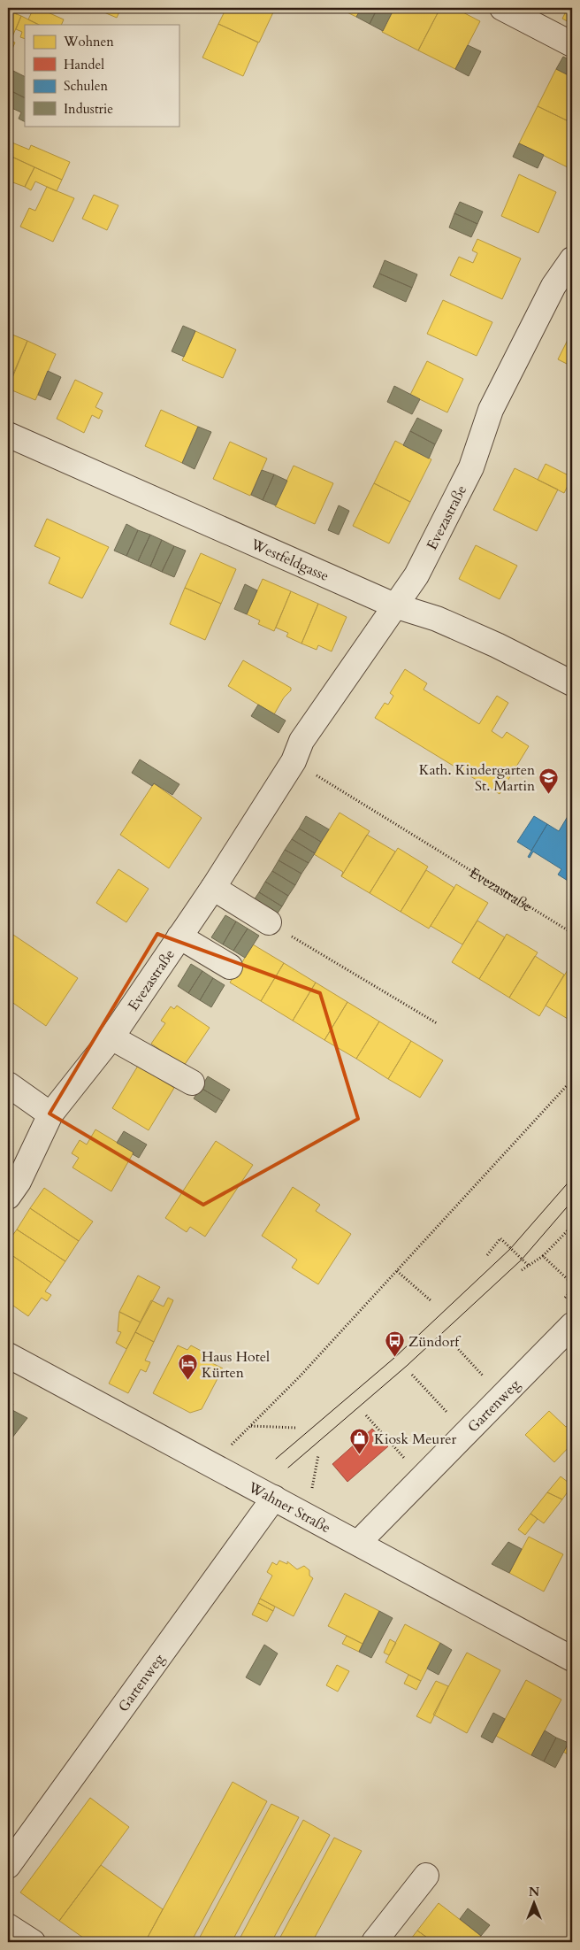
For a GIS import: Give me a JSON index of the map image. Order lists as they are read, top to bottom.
{
  "streets": {
    "street": [
      "Evezastraße",
      "Westfeldgasse",
      "Gartenweg",
      "Wahner Straße"
    ]
  },
  "crossings": [
    ["Evezastraße", "Westfeldgasse"],
    ["Gartenweg", "Wahner Straße"]
  ],
  "places": {
    "school or university": ["Kath. Kindergarten St. Martin"],
    "bus stop": ["Zündorf"],
    "hotel": ["Haus Hotel Kürten"],
    "shop": ["Kiosk Meurer"]
  },
  "legend": [
    "Wohnen",
    "Handel",
    "Schulen",
    "Industrie"
  ],
  "north": "top"
}
